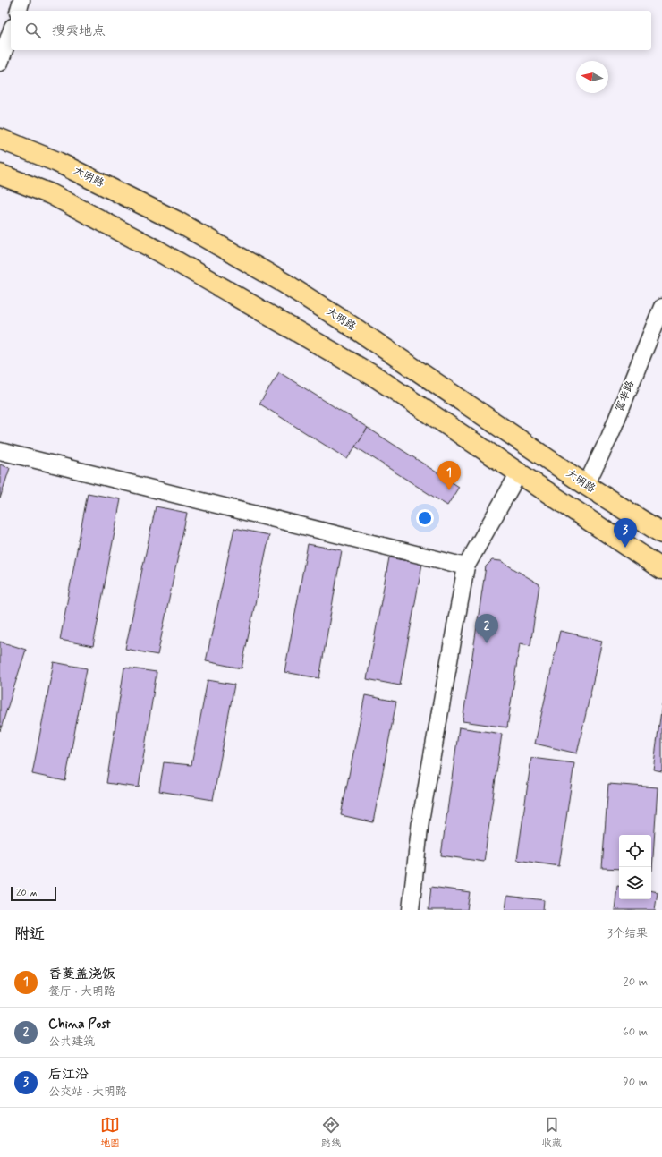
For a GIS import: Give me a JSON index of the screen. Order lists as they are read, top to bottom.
{
  "streets": {
    "street": ["富华路"]
  },
  "scale_bar": "20 m",
  "north": "left",
  "page": {
    "search": "搜索地点",
    "pins": ["1", "3", "2"],
    "scale": "20 m",
    "heading": ["附近", "3个结果"],
    "list": [
      {
        "mark": "1",
        "name": "香菱盖浇饭",
        "note": "餐厅 · 大明路",
        "value": "20 m"
      },
      {
        "mark": "2",
        "name": "China Post",
        "note": "公共建筑",
        "value": "60 m"
      },
      {
        "mark": "3",
        "name": "后江沿",
        "note": "公交站 · 大明路",
        "value": "90 m"
      }
    ],
    "nav": ["地图", "路线", "收藏"]
  }
}
